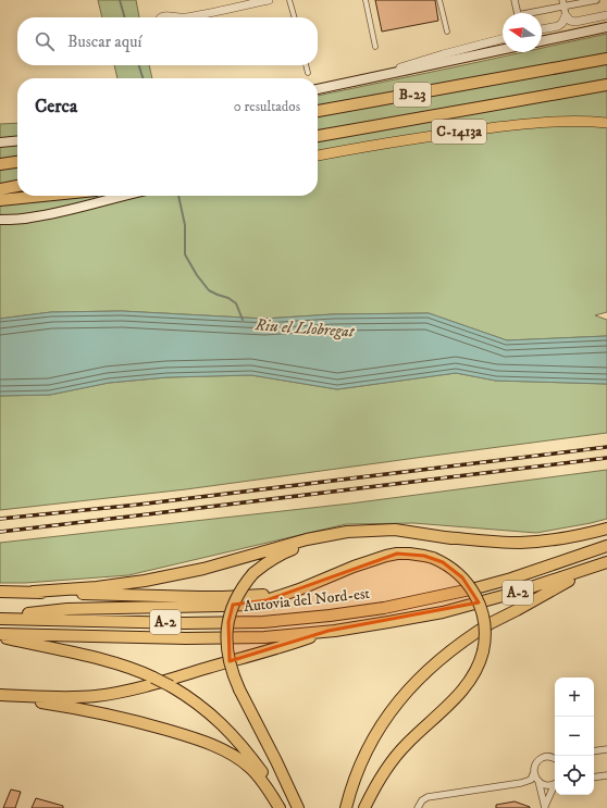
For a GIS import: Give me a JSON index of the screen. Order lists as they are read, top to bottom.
{
  "streets": {
    "highway": ["B-23", "A-2", "Autovia del Nord-est"],
    "main road": ["C-1413a"]
  },
  "water": ["Riu el Llobregat"],
  "north": "left",
  "page": {
    "search": "Buscar aquí",
    "heading": ["Cerca", "0 resultados"],
    "map_buttons": ["+", "−"]
  }
}
